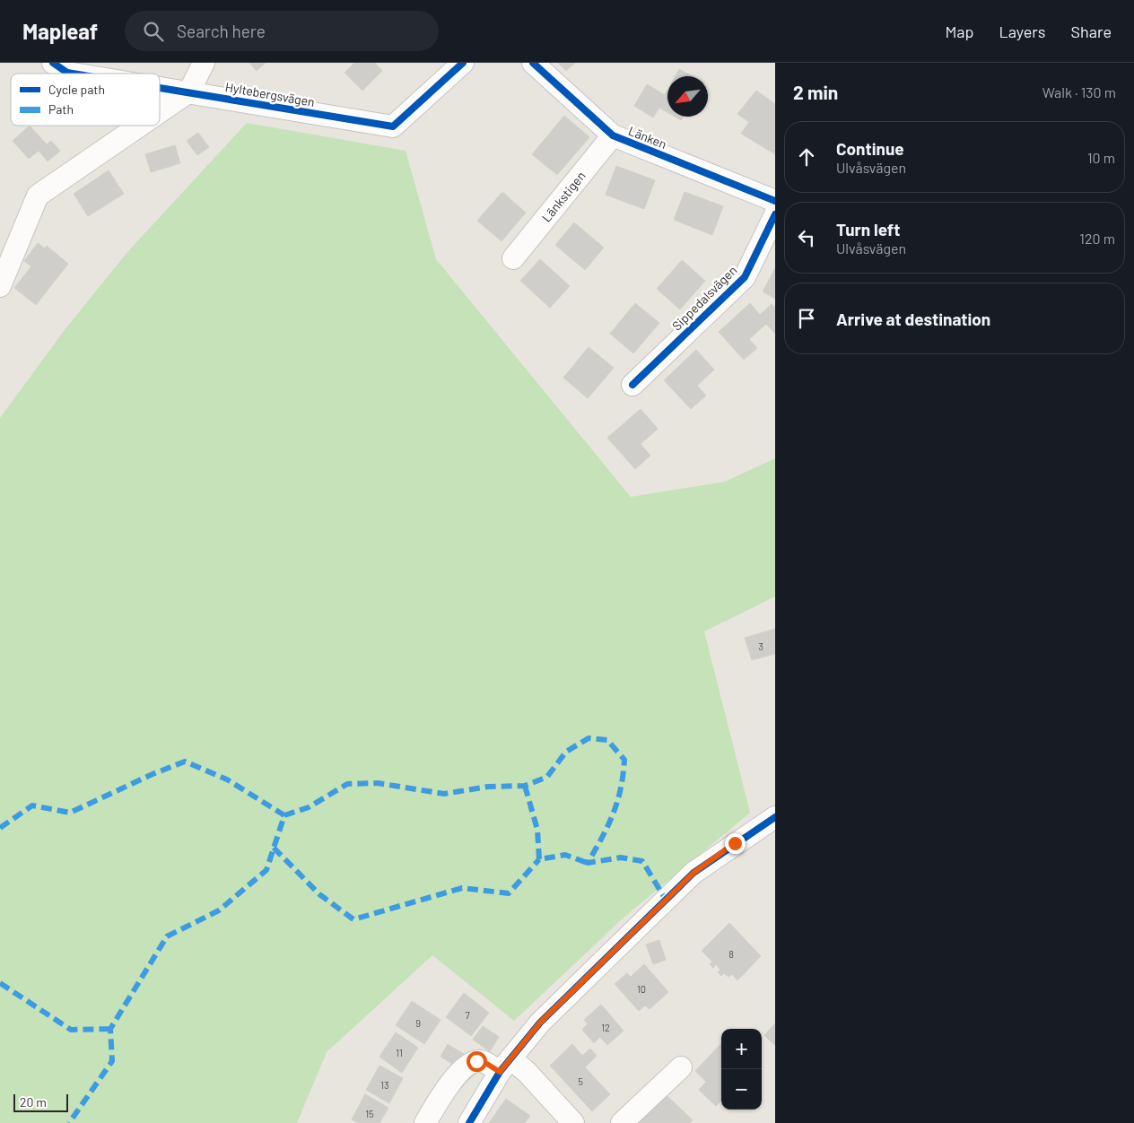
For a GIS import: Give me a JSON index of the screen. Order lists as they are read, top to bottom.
{
  "streets": {
    "street": [
      "Hyltebergsvägen",
      "Länken",
      "Länkstigen",
      "Sippedalsvägen"
    ]
  },
  "crossings": [
    ["Länken", "Länkstigen"]
  ],
  "house_numbers": [
    "3",
    "8",
    "10",
    "7",
    "9",
    "12",
    "11",
    "5",
    "13",
    "15"
  ],
  "legend": ["Cycle path", "Path"],
  "scale_bar": "20 m",
  "north": "bottom left",
  "page": {
    "header": "Mapleaf",
    "search": "Search here",
    "nav": ["Map", "Layers", "Share"],
    "heading": ["2 min", "Walk · 130 m"],
    "list": [
      ["Continue", "Ulvåsvägen", "10 m"],
      ["Turn left", "Ulvåsvägen", "120 m"],
      "Arrive at destination"
    ],
    "map_buttons": ["+", "−"],
    "scale": "20 m"
  }
}
